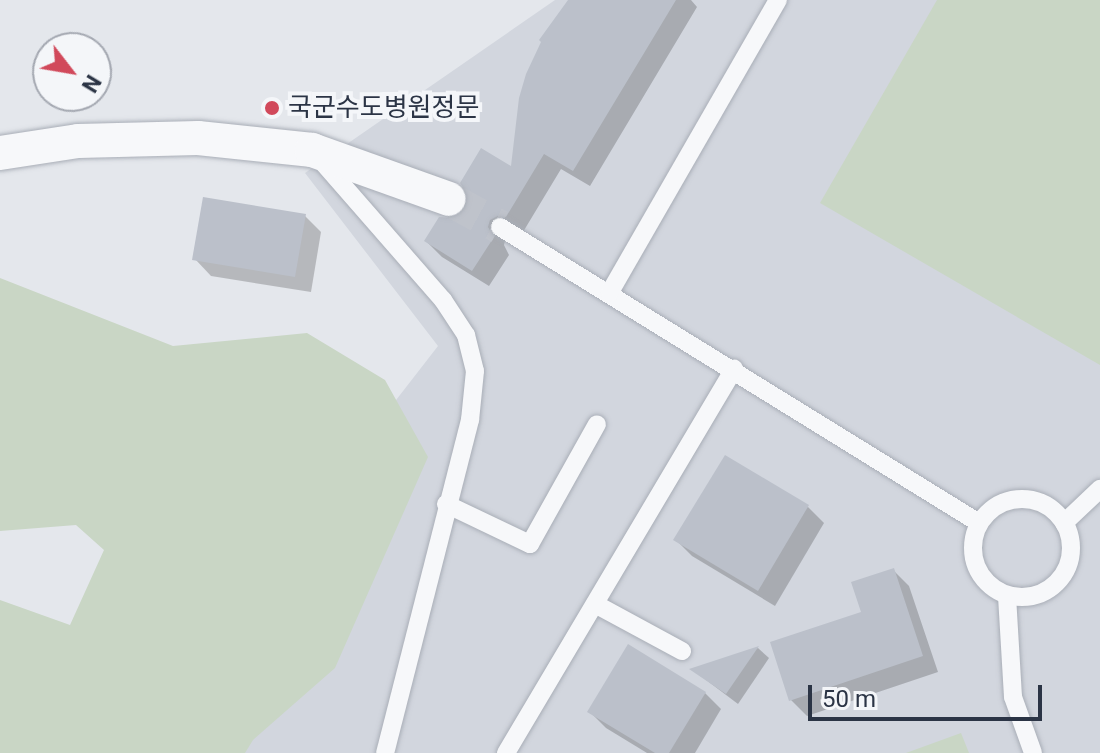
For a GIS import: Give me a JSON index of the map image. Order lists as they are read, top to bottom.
{
  "places": ["국군수도병원정문"],
  "scale_bar": "50 m",
  "north": "bottom right"
}
